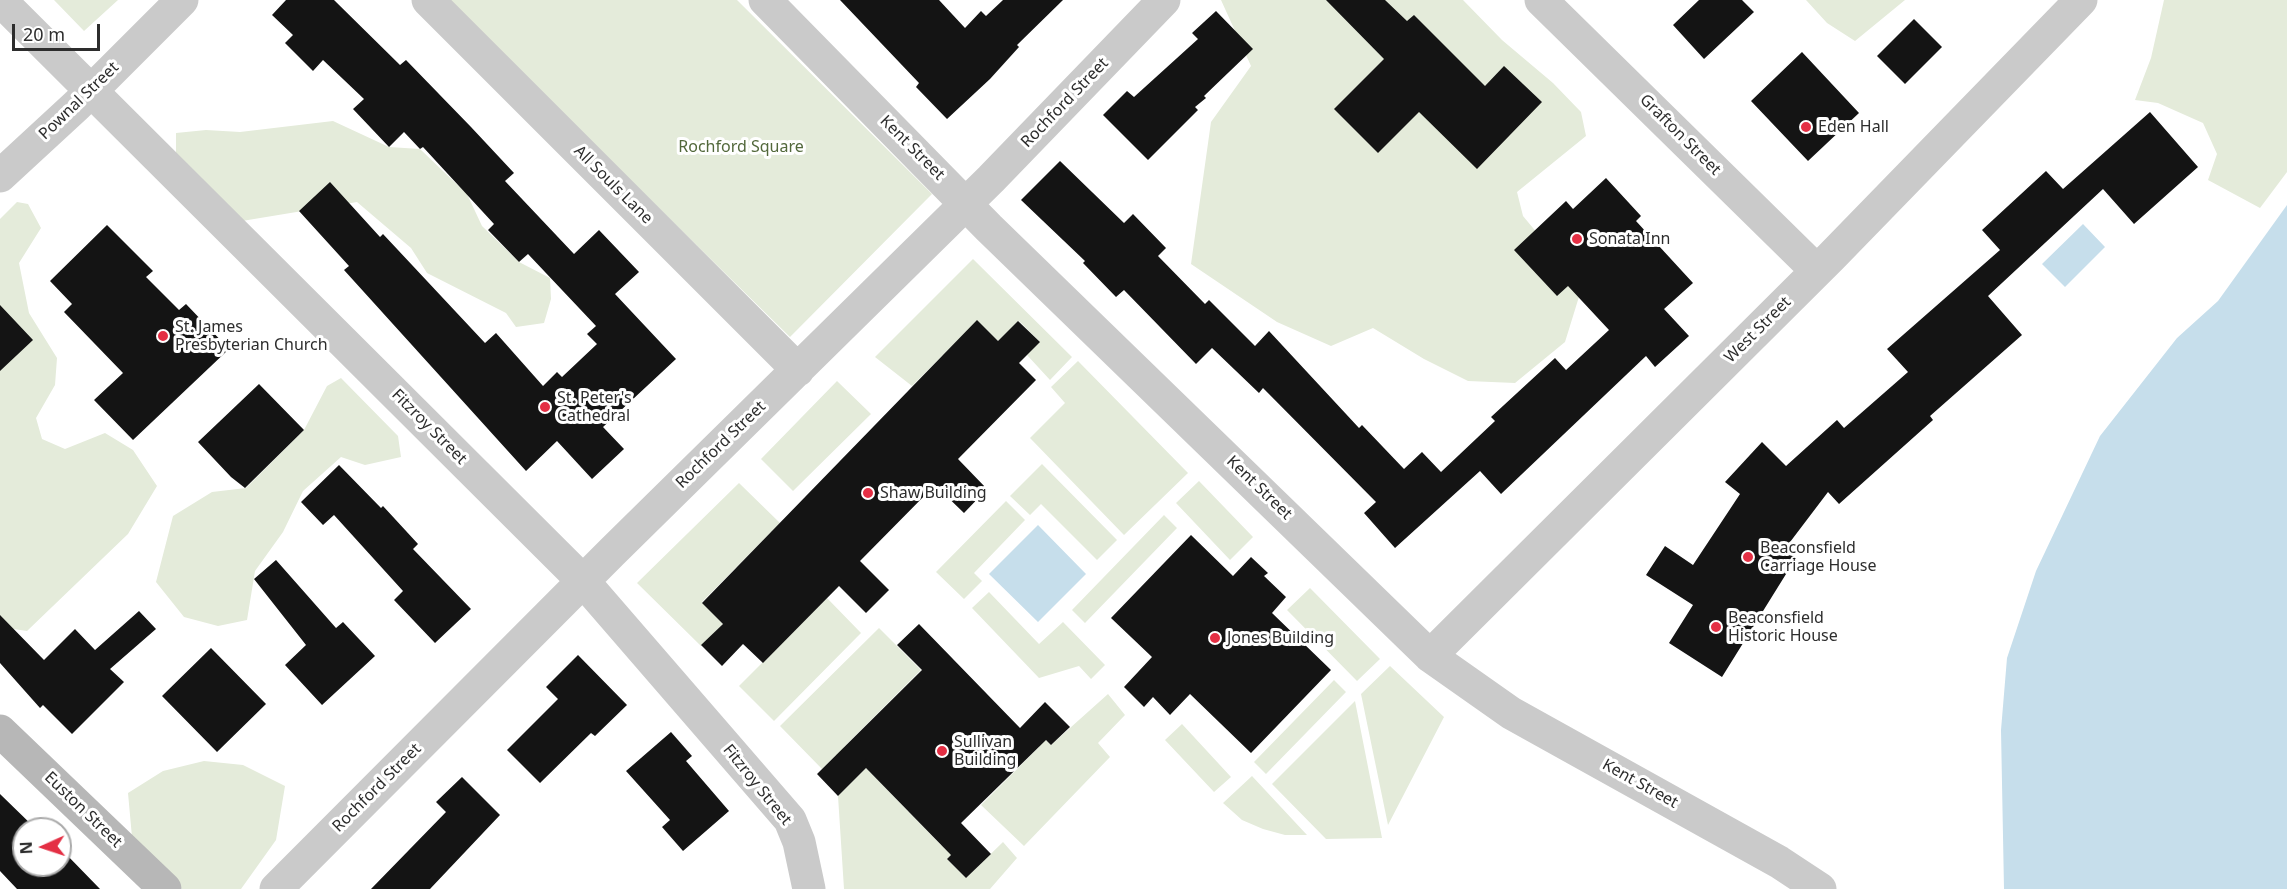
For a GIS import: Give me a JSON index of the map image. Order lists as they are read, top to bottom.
{
  "streets": {
    "main road": ["Euston Street"],
    "street": [
      "Pownal Street",
      "Rochford Street",
      "Grafton Street",
      "Kent Street",
      "All Souls Lane",
      "West Street",
      "Fitzroy Street"
    ]
  },
  "crossings": [
    ["Pownal Street", "Fitzroy Street"],
    ["Rochford Street", "Kent Street"],
    ["Rochford Street", "All Souls Lane"],
    ["Rochford Street", "Fitzroy Street"],
    ["Grafton Street", "West Street"],
    ["Kent Street", "West Street"]
  ],
  "parks": ["Rochford Square"],
  "places": [
    "Eden Hall",
    "Sonata Inn",
    "St. James Presbyterian Church",
    "St. Peter's Cathedral",
    "Shaw Building",
    "Beaconsfield Carriage House",
    "Beaconsfield Historic House",
    "Jones Building",
    "Sullivan Building"
  ],
  "scale_bar": "20 m",
  "north": "left"
}
